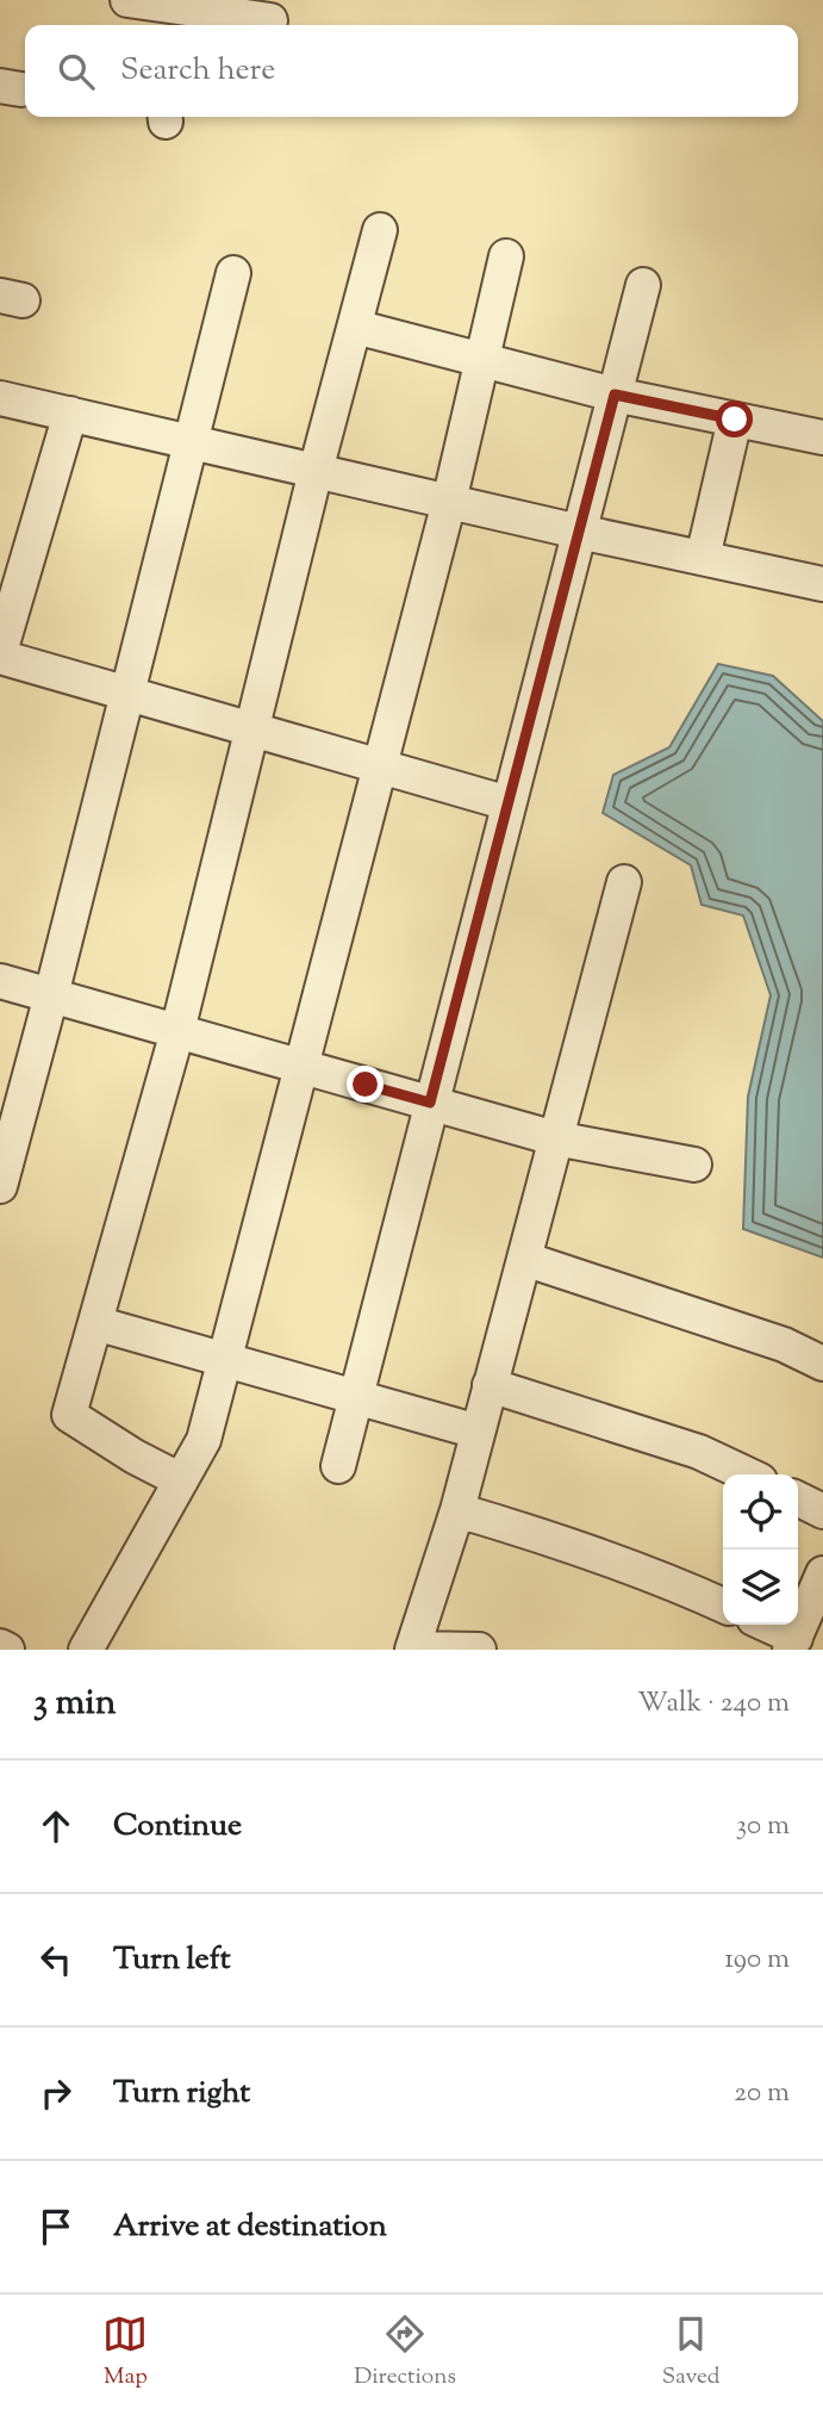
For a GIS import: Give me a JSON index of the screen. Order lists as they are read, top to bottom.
{
  "page": {
    "search": "Search here",
    "heading": ["3 min", "Walk · 240 m"],
    "list": [
      ["Continue", "30 m"],
      ["Turn left", "190 m"],
      ["Turn right", "20 m"],
      "Arrive at destination"
    ],
    "nav": ["Map", "Directions", "Saved"]
  }
}
